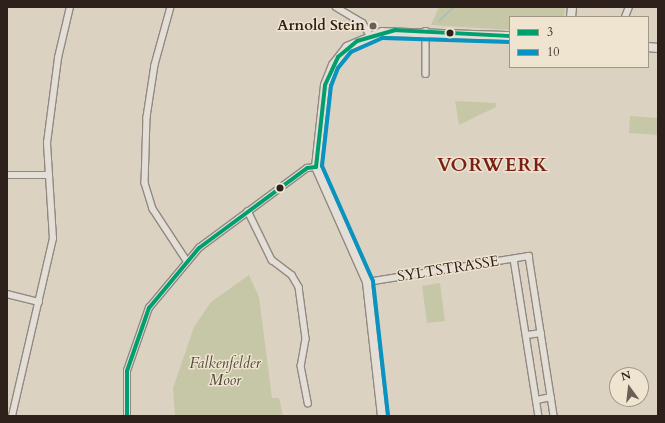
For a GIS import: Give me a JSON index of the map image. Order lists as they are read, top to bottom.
{
  "streets": {
    "street": ["SYLTSTRASSE"]
  },
  "districts": ["VORWERK"],
  "parks": ["Falkenfelder Moor"],
  "places": ["Arnold Stein"],
  "lines": ["transit line 3", "transit line 10"],
  "legend": ["3", "10"],
  "north": "top"
}
